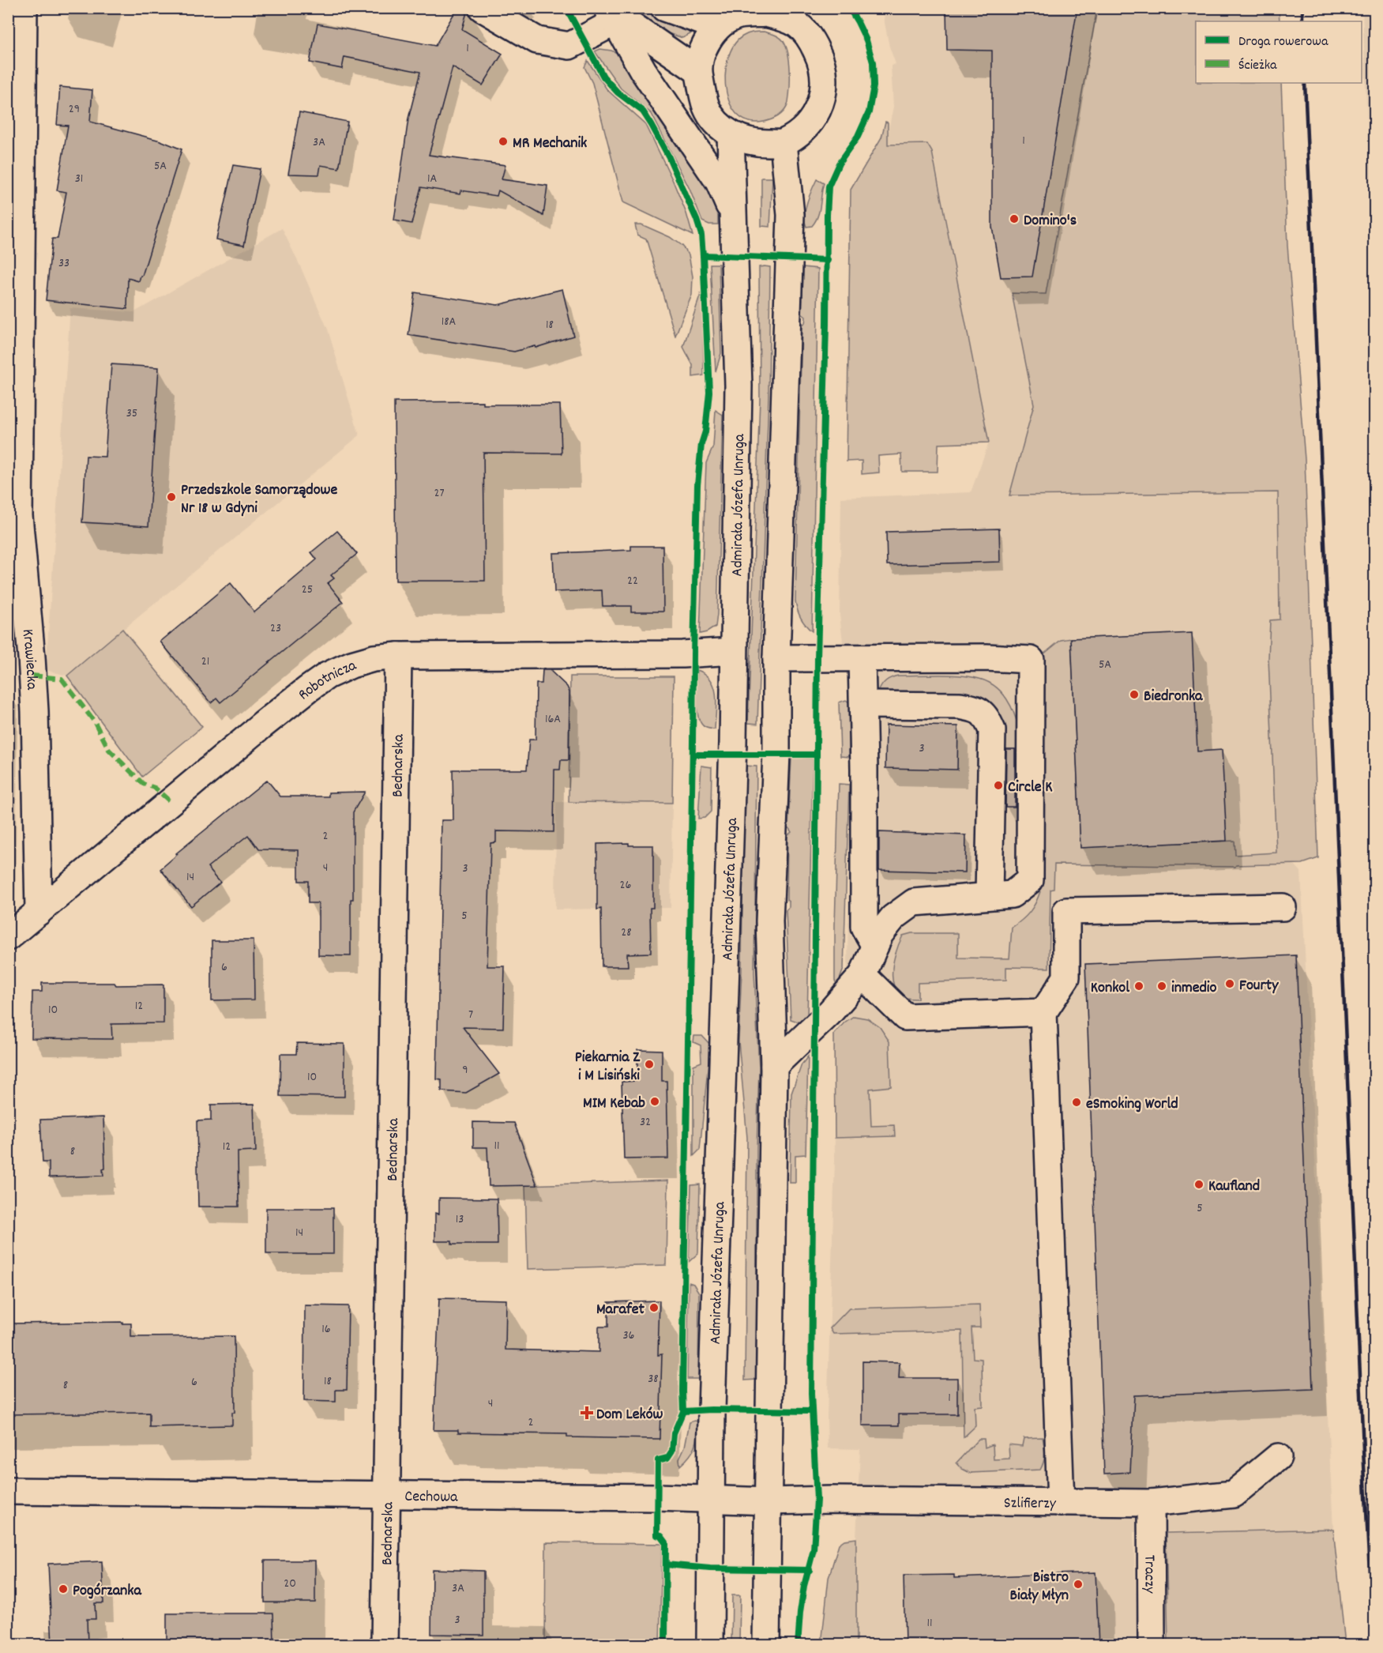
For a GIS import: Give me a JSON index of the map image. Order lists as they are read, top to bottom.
{
  "streets": {
    "street": [
      "Admirała Józefa Unruga",
      "Krawiecka",
      "Robotnicza",
      "Bednarska",
      "Cechowa",
      "Szlifierzy",
      "Traczy"
    ]
  },
  "crossings": [
    ["Admirała Józefa Unruga", "Robotnicza"],
    ["Admirała Józefa Unruga", "Cechowa"],
    ["Krawiecka", "Robotnicza"],
    ["Robotnicza", "Bednarska"],
    ["Bednarska", "Cechowa"],
    ["Cechowa", "Szlifierzy"],
    ["Szlifierzy", "Traczy"]
  ],
  "places": {
    "other": [
      "MR Mechanik",
      "Domino's",
      "Przedszkole Samorządowe Nr 18 w Gdyni",
      "Biedronka",
      "Circle K",
      "Fourty",
      "Konkol",
      "inmedio",
      "Piekarnia Z i M Lisiński",
      "MIM Kebab",
      "eSmoking World",
      "Kaufland",
      "Marafet",
      "Bistro Biały Młyn",
      "Pogórzanka"
    ],
    "health": ["Dom Leków"]
  },
  "house_numbers": [
    "1",
    "29",
    "1",
    "3A",
    "5A",
    "31",
    "1A",
    "33",
    "18A",
    "18",
    "35",
    "27",
    "22",
    "25",
    "23",
    "21",
    "5A",
    "16A",
    "3",
    "2",
    "4",
    "3",
    "14",
    "26",
    "5",
    "28",
    "6",
    "12",
    "10",
    "7",
    "9",
    "10",
    "32",
    "11",
    "12",
    "8",
    "5",
    "13",
    "14",
    "16",
    "36",
    "38",
    "18",
    "6",
    "8",
    "1",
    "4",
    "2",
    "20",
    "3A",
    "3",
    "11"
  ],
  "legend": ["Droga rowerowa", "Ścieżka"]
}
